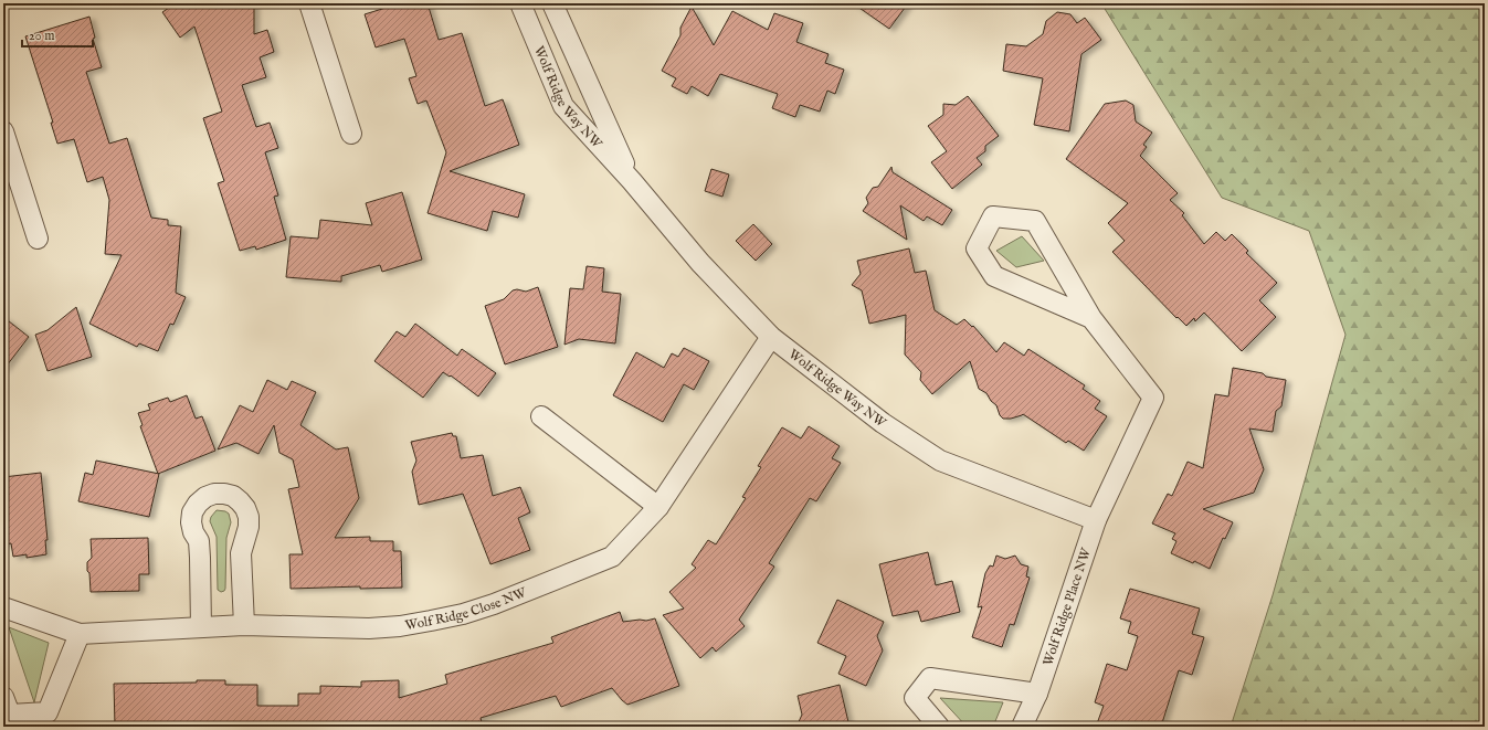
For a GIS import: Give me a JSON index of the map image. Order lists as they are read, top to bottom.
{
  "streets": {
    "street": ["Wolf Ridge Way NW", "Wolf Ridge Close NW", "Wolf Ridge Place NW"]
  },
  "crossings": [
    ["Wolf Ridge Way NW", "Wolf Ridge Close NW"],
    ["Wolf Ridge Way NW", "Wolf Ridge Place NW"]
  ],
  "scale_bar": "20 m"
}
